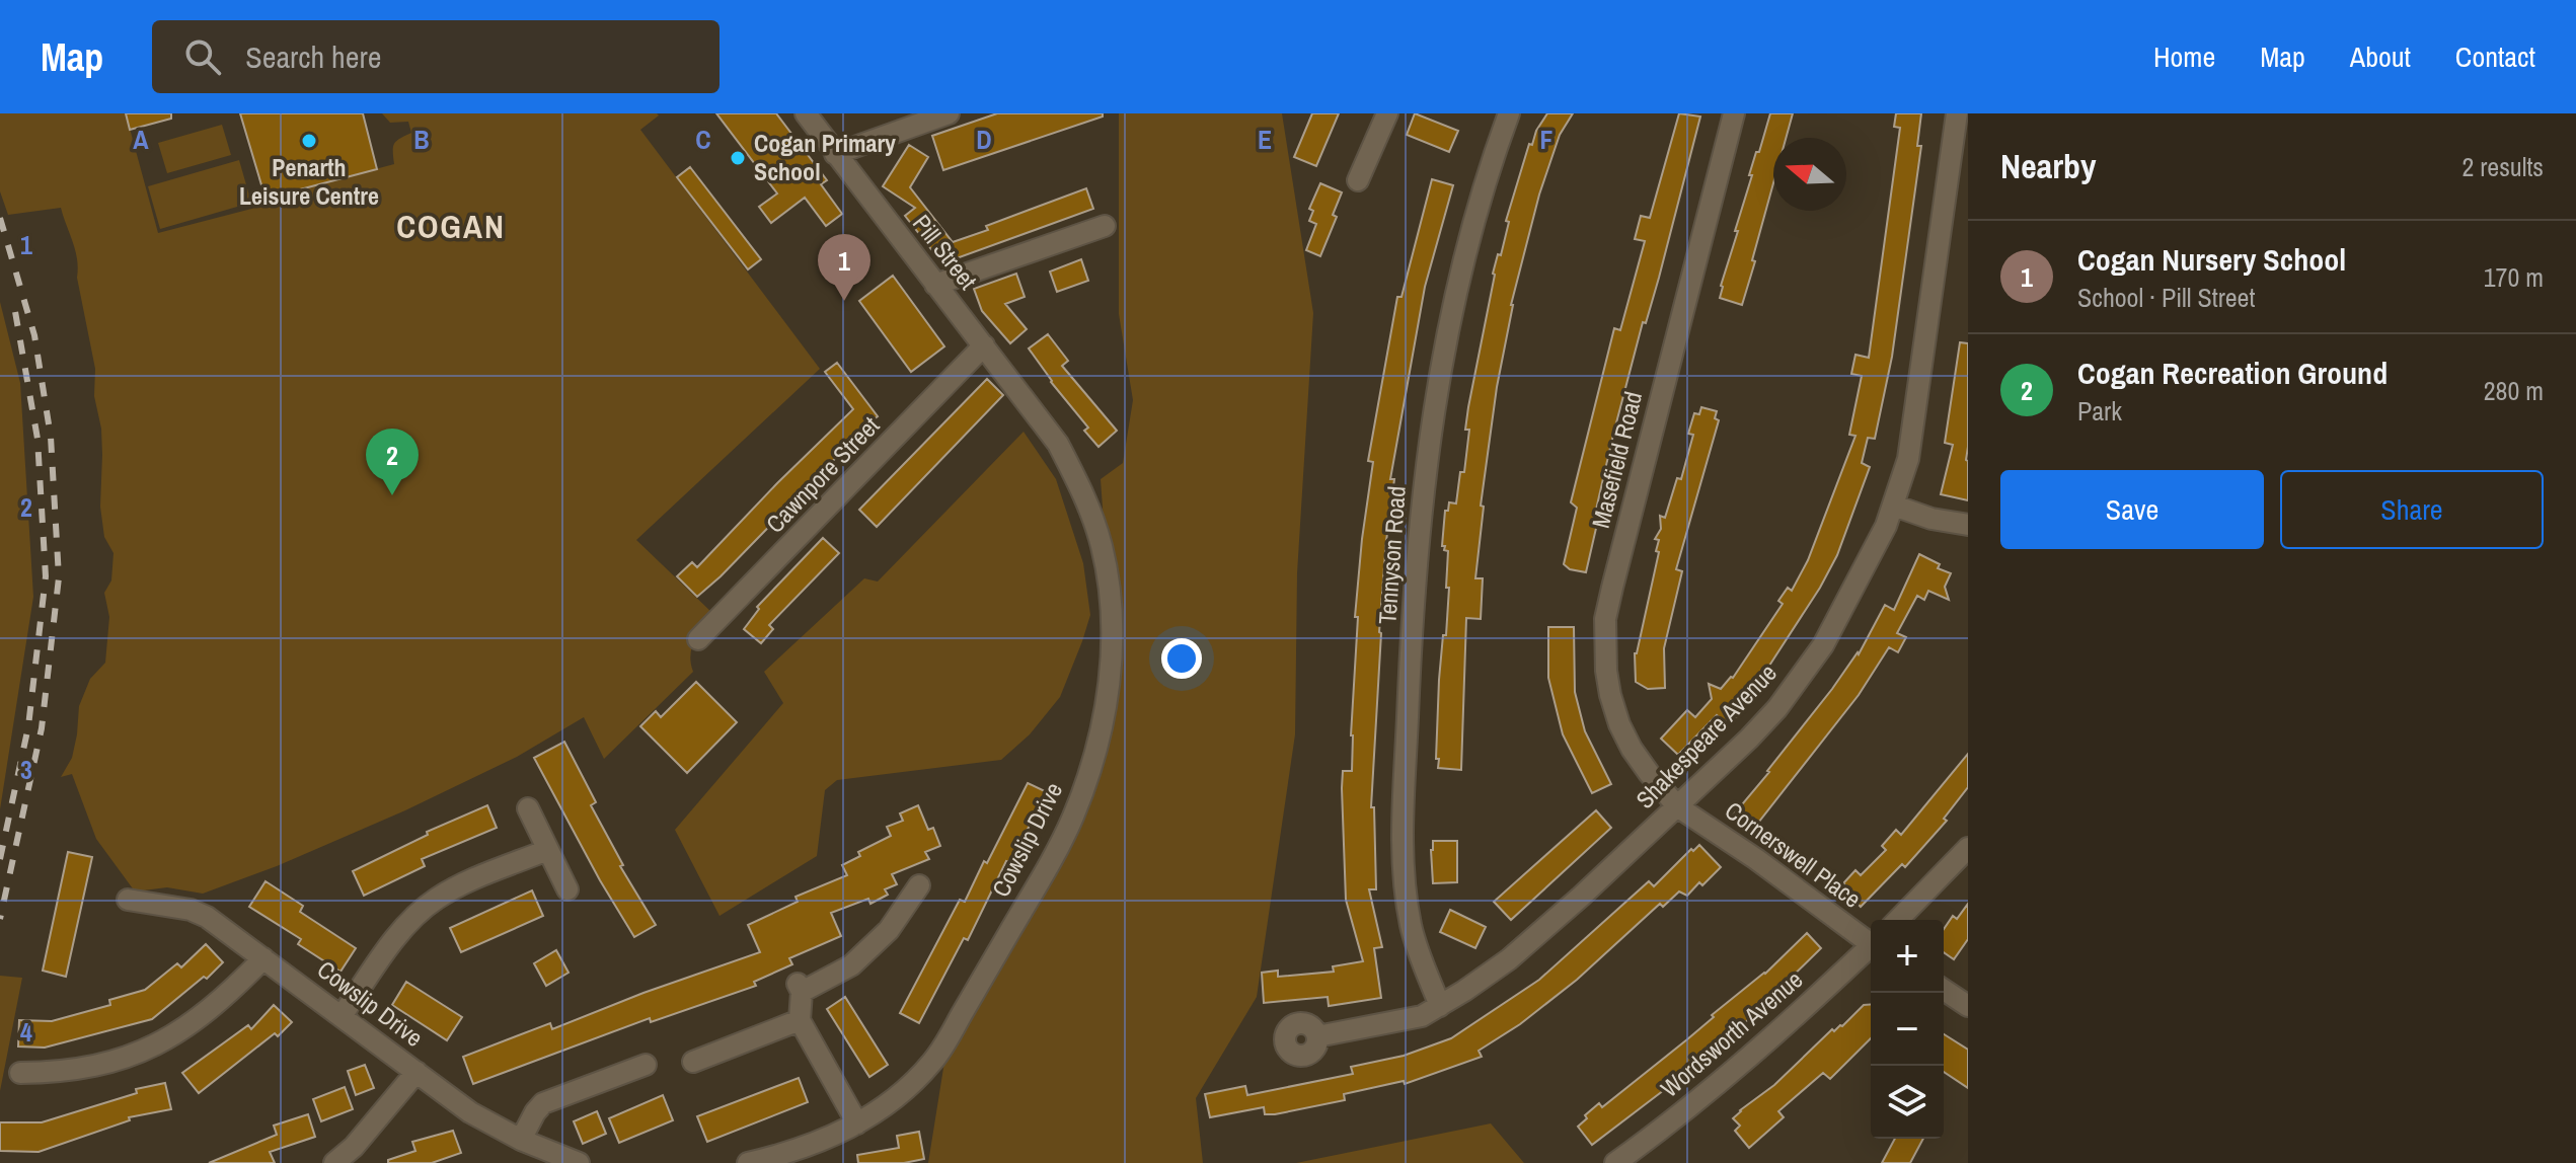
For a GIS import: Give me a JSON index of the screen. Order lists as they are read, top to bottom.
{
  "streets": {
    "street": [
      "Pill Street",
      "Masefield Road",
      "Cawnpore Street",
      "Tennyson Road",
      "Shakespeare Avenue",
      "Cowslip Drive",
      "Cornerswell Place",
      "Wordsworth Avenue"
    ]
  },
  "crossings": [
    ["Pill Street", "Cawnpore Street"],
    ["Pill Street", "Cowslip Drive"],
    ["Masefield Road", "Shakespeare Avenue"],
    ["Masefield Road", "Cornerswell Place"],
    ["Cawnpore Street", "Cowslip Drive"],
    ["Tennyson Road", "Shakespeare Avenue"],
    ["Shakespeare Avenue", "Cornerswell Place"]
  ],
  "districts": ["COGAN"],
  "places": ["Penarth Leisure Centre", "Cogan Primary School"],
  "north": "left",
  "page": {
    "header": "Map",
    "search": "Search here",
    "nav": [
      "Home",
      "Map",
      "About",
      "Contact"
    ],
    "heading": ["Nearby", "2 results"],
    "list": [
      {
        "mark": "1",
        "name": "Cogan Nursery School",
        "note": "School · Pill Street",
        "value": "170 m"
      },
      {
        "mark": "2",
        "name": "Cogan Recreation Ground",
        "note": "Park",
        "value": "280 m"
      }
    ],
    "pins": ["1", "2"],
    "buttons": ["Save", "Share"],
    "map_buttons": ["+", "−"]
  },
  "grid": {
    "columns": [
      "A",
      "B",
      "C",
      "D",
      "E",
      "F"
    ],
    "rows": [
      "1",
      "2",
      "3",
      "4"
    ]
  }
}
